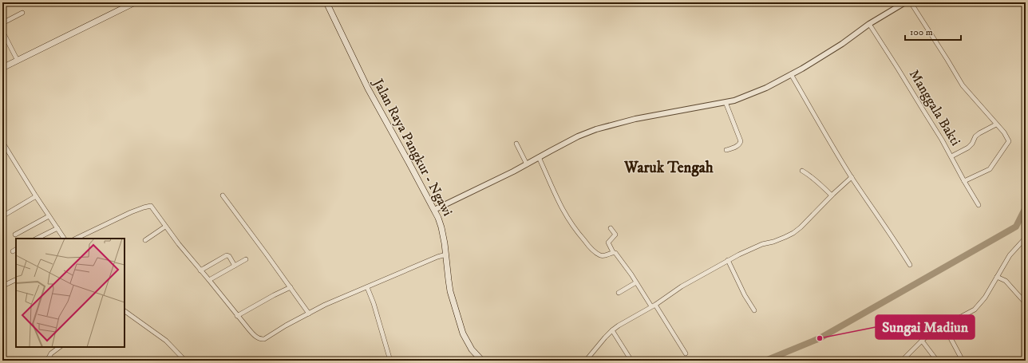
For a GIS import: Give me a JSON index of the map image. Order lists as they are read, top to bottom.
{
  "streets": {
    "main road": ["Jalan Raya Pangkur - Ngawi"],
    "street": ["Manggala Bakti"]
  },
  "districts": ["Waruk Tengah"],
  "places": ["Sungai Madiun"],
  "scale_bar": "100 m"
}
